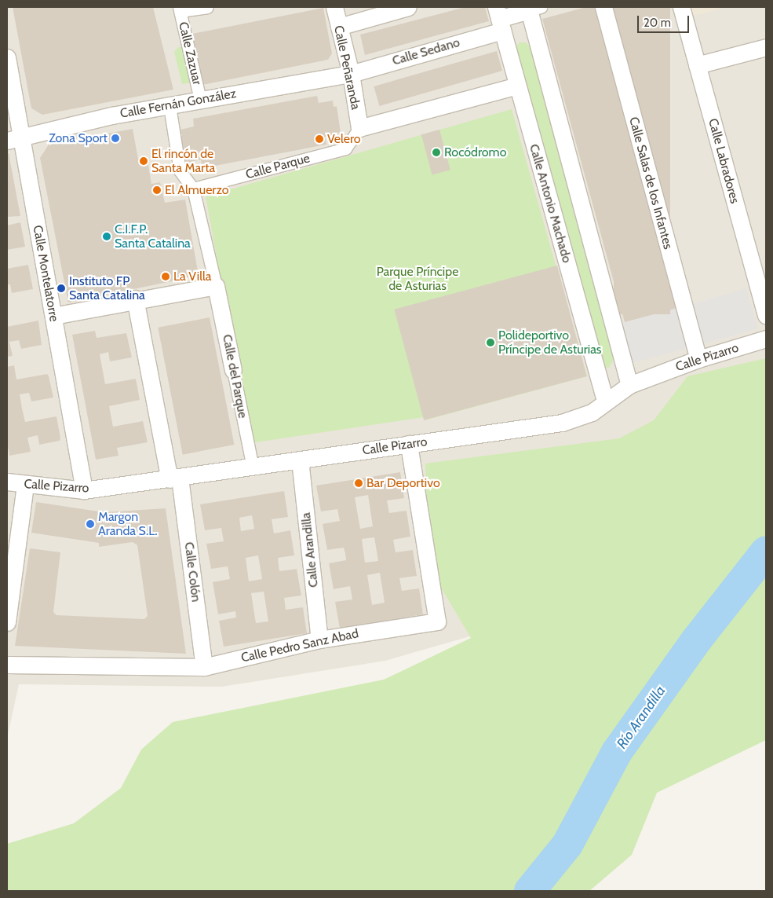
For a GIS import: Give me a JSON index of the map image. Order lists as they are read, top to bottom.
{
  "streets": {
    "street": [
      "Calle Sedano",
      "Calle Zazuar",
      "Calle Peñaranda",
      "Calle Fernán González",
      "Calle Labradores",
      "Calle Parque",
      "Calle Salas de los Infantes",
      "Calle Antonio Machado",
      "Calle Montelatorre",
      "Calle Pizarro",
      "Calle del Parque",
      "Calle Arandilla",
      "Calle Colón",
      "Calle Pedro Sanz Abad"
    ]
  },
  "crossings": [
    ["Calle Sedano", "Calle Peñaranda"],
    ["Calle Sedano", "Calle Fernán González"],
    ["Calle Sedano", "Calle Antonio Machado"],
    ["Calle Zazuar", "Calle Fernán González"],
    ["Calle Peñaranda", "Calle Fernán González"],
    ["Calle Peñaranda", "Calle Parque"],
    ["Calle Fernán González", "Calle Montelatorre"],
    ["Calle Salas de los Infantes", "Calle Pizarro"],
    ["Calle Antonio Machado", "Calle Pizarro"],
    ["Calle Montelatorre", "Calle Pizarro"],
    ["Calle Pizarro", "Calle del Parque"],
    ["Calle Pizarro", "Calle Arandilla"],
    ["Calle Pizarro", "Calle Colón"],
    ["Calle Pizarro", "Calle Pedro Sanz Abad"],
    ["Calle Arandilla", "Calle Pedro Sanz Abad"],
    ["Calle Colón", "Calle Pedro Sanz Abad"]
  ],
  "water": ["Río Arandilla"],
  "parks": ["Parque Príncipe de Asturias"],
  "places": [
    "Zona Sport",
    "Velero",
    "Rocódromo",
    "El rincón de Santa Marta",
    "El Almuerzo",
    "C.I.F.P. Santa Catalina",
    "La Villa",
    "Instituto FP Santa Catalina",
    "Polideportivo Príncipe de Asturias",
    "Bar Deportivo",
    "Margon Aranda S.L."
  ],
  "scale_bar": "20 m"
}
